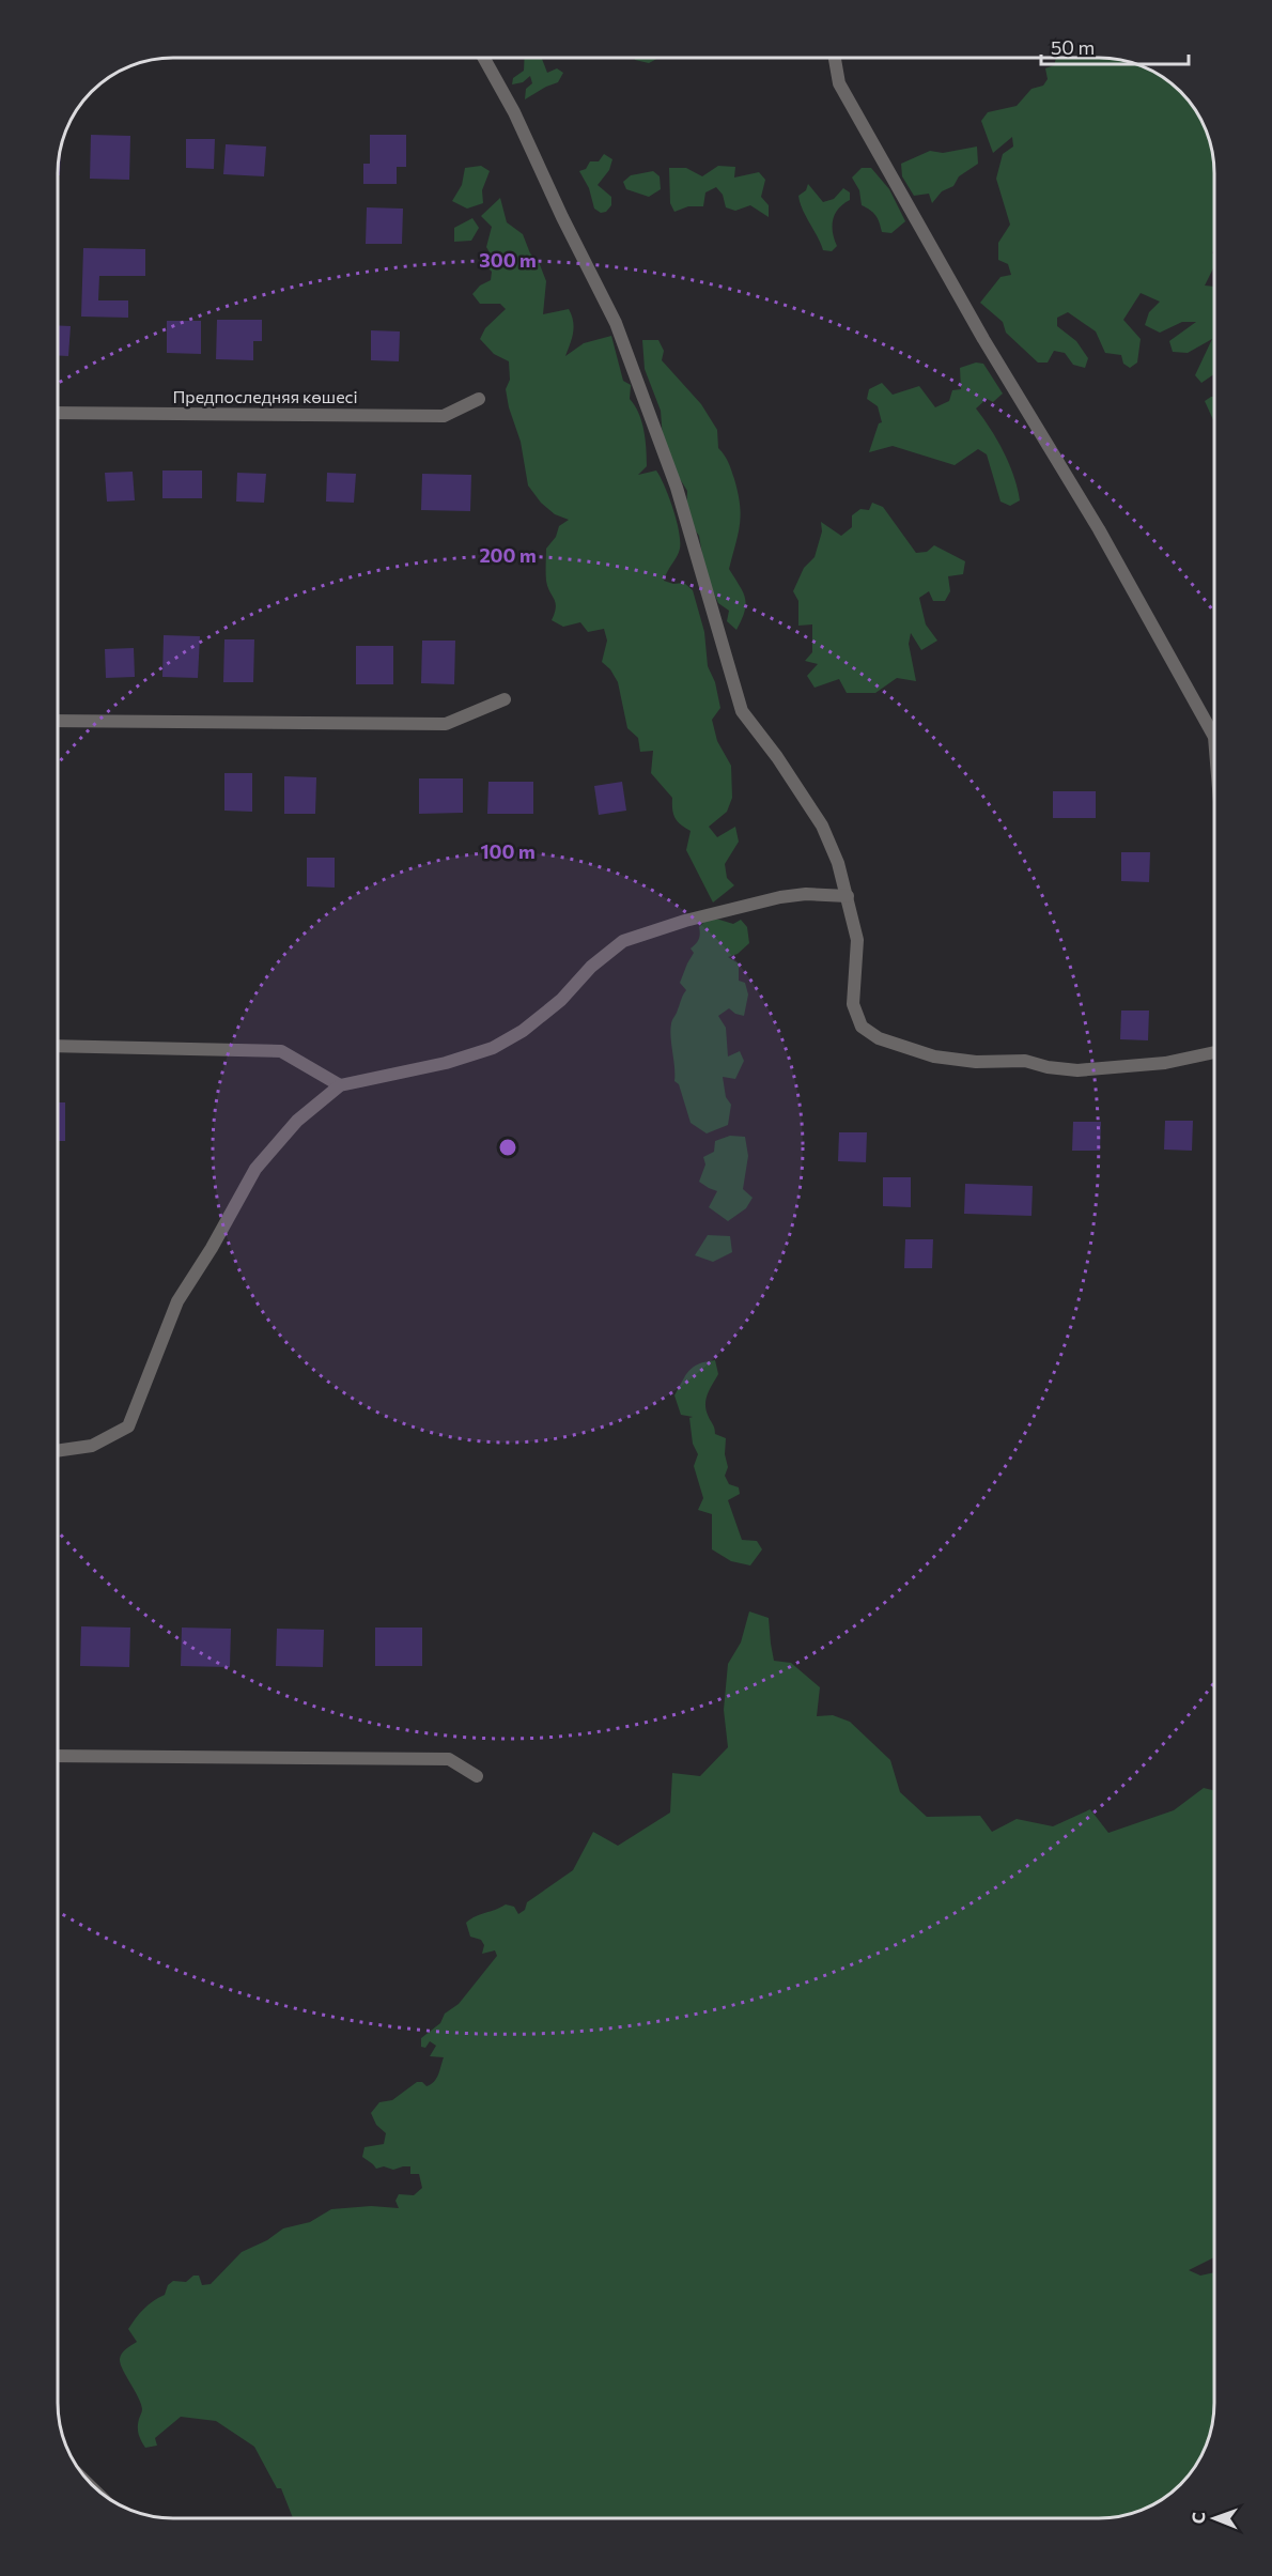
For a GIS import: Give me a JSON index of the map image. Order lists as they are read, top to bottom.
{
  "streets": {
    "street": ["Предпоследняя көшесі"]
  },
  "scale_bar": "50 m",
  "north": "left",
  "rings": ["300 m", "200 m", "100 m"]
}
